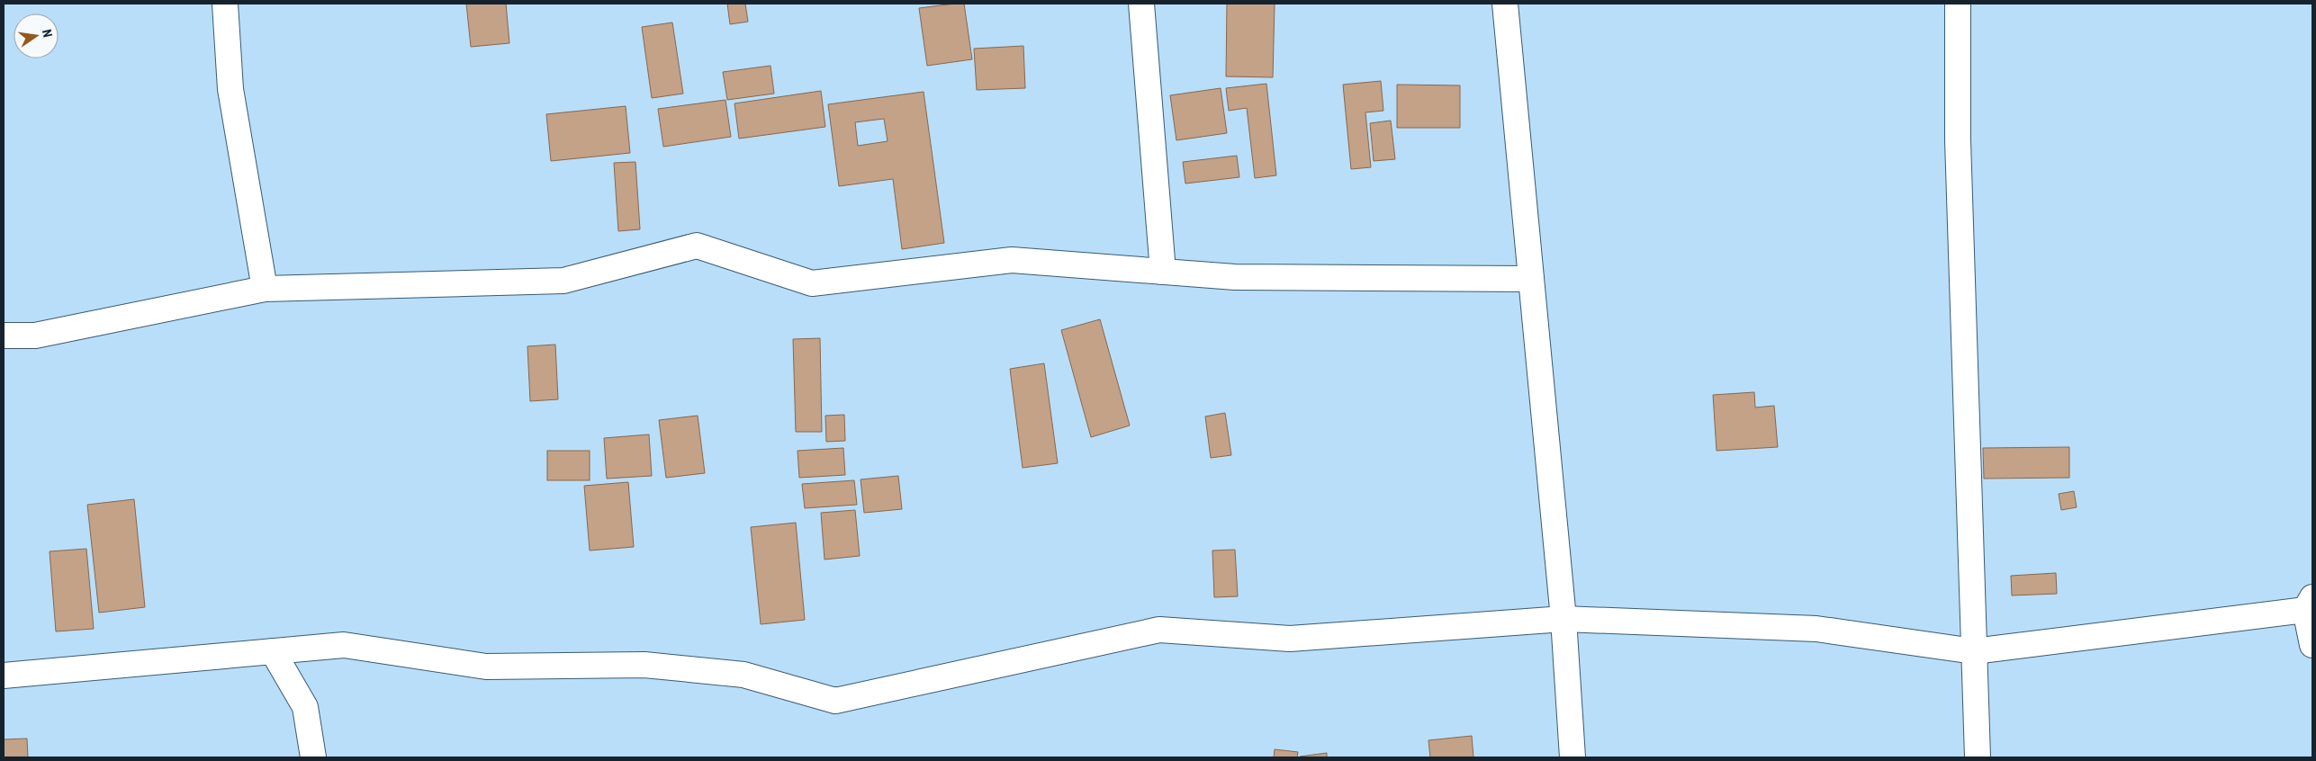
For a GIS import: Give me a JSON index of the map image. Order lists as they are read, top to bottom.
{
  "north": "right"
}
